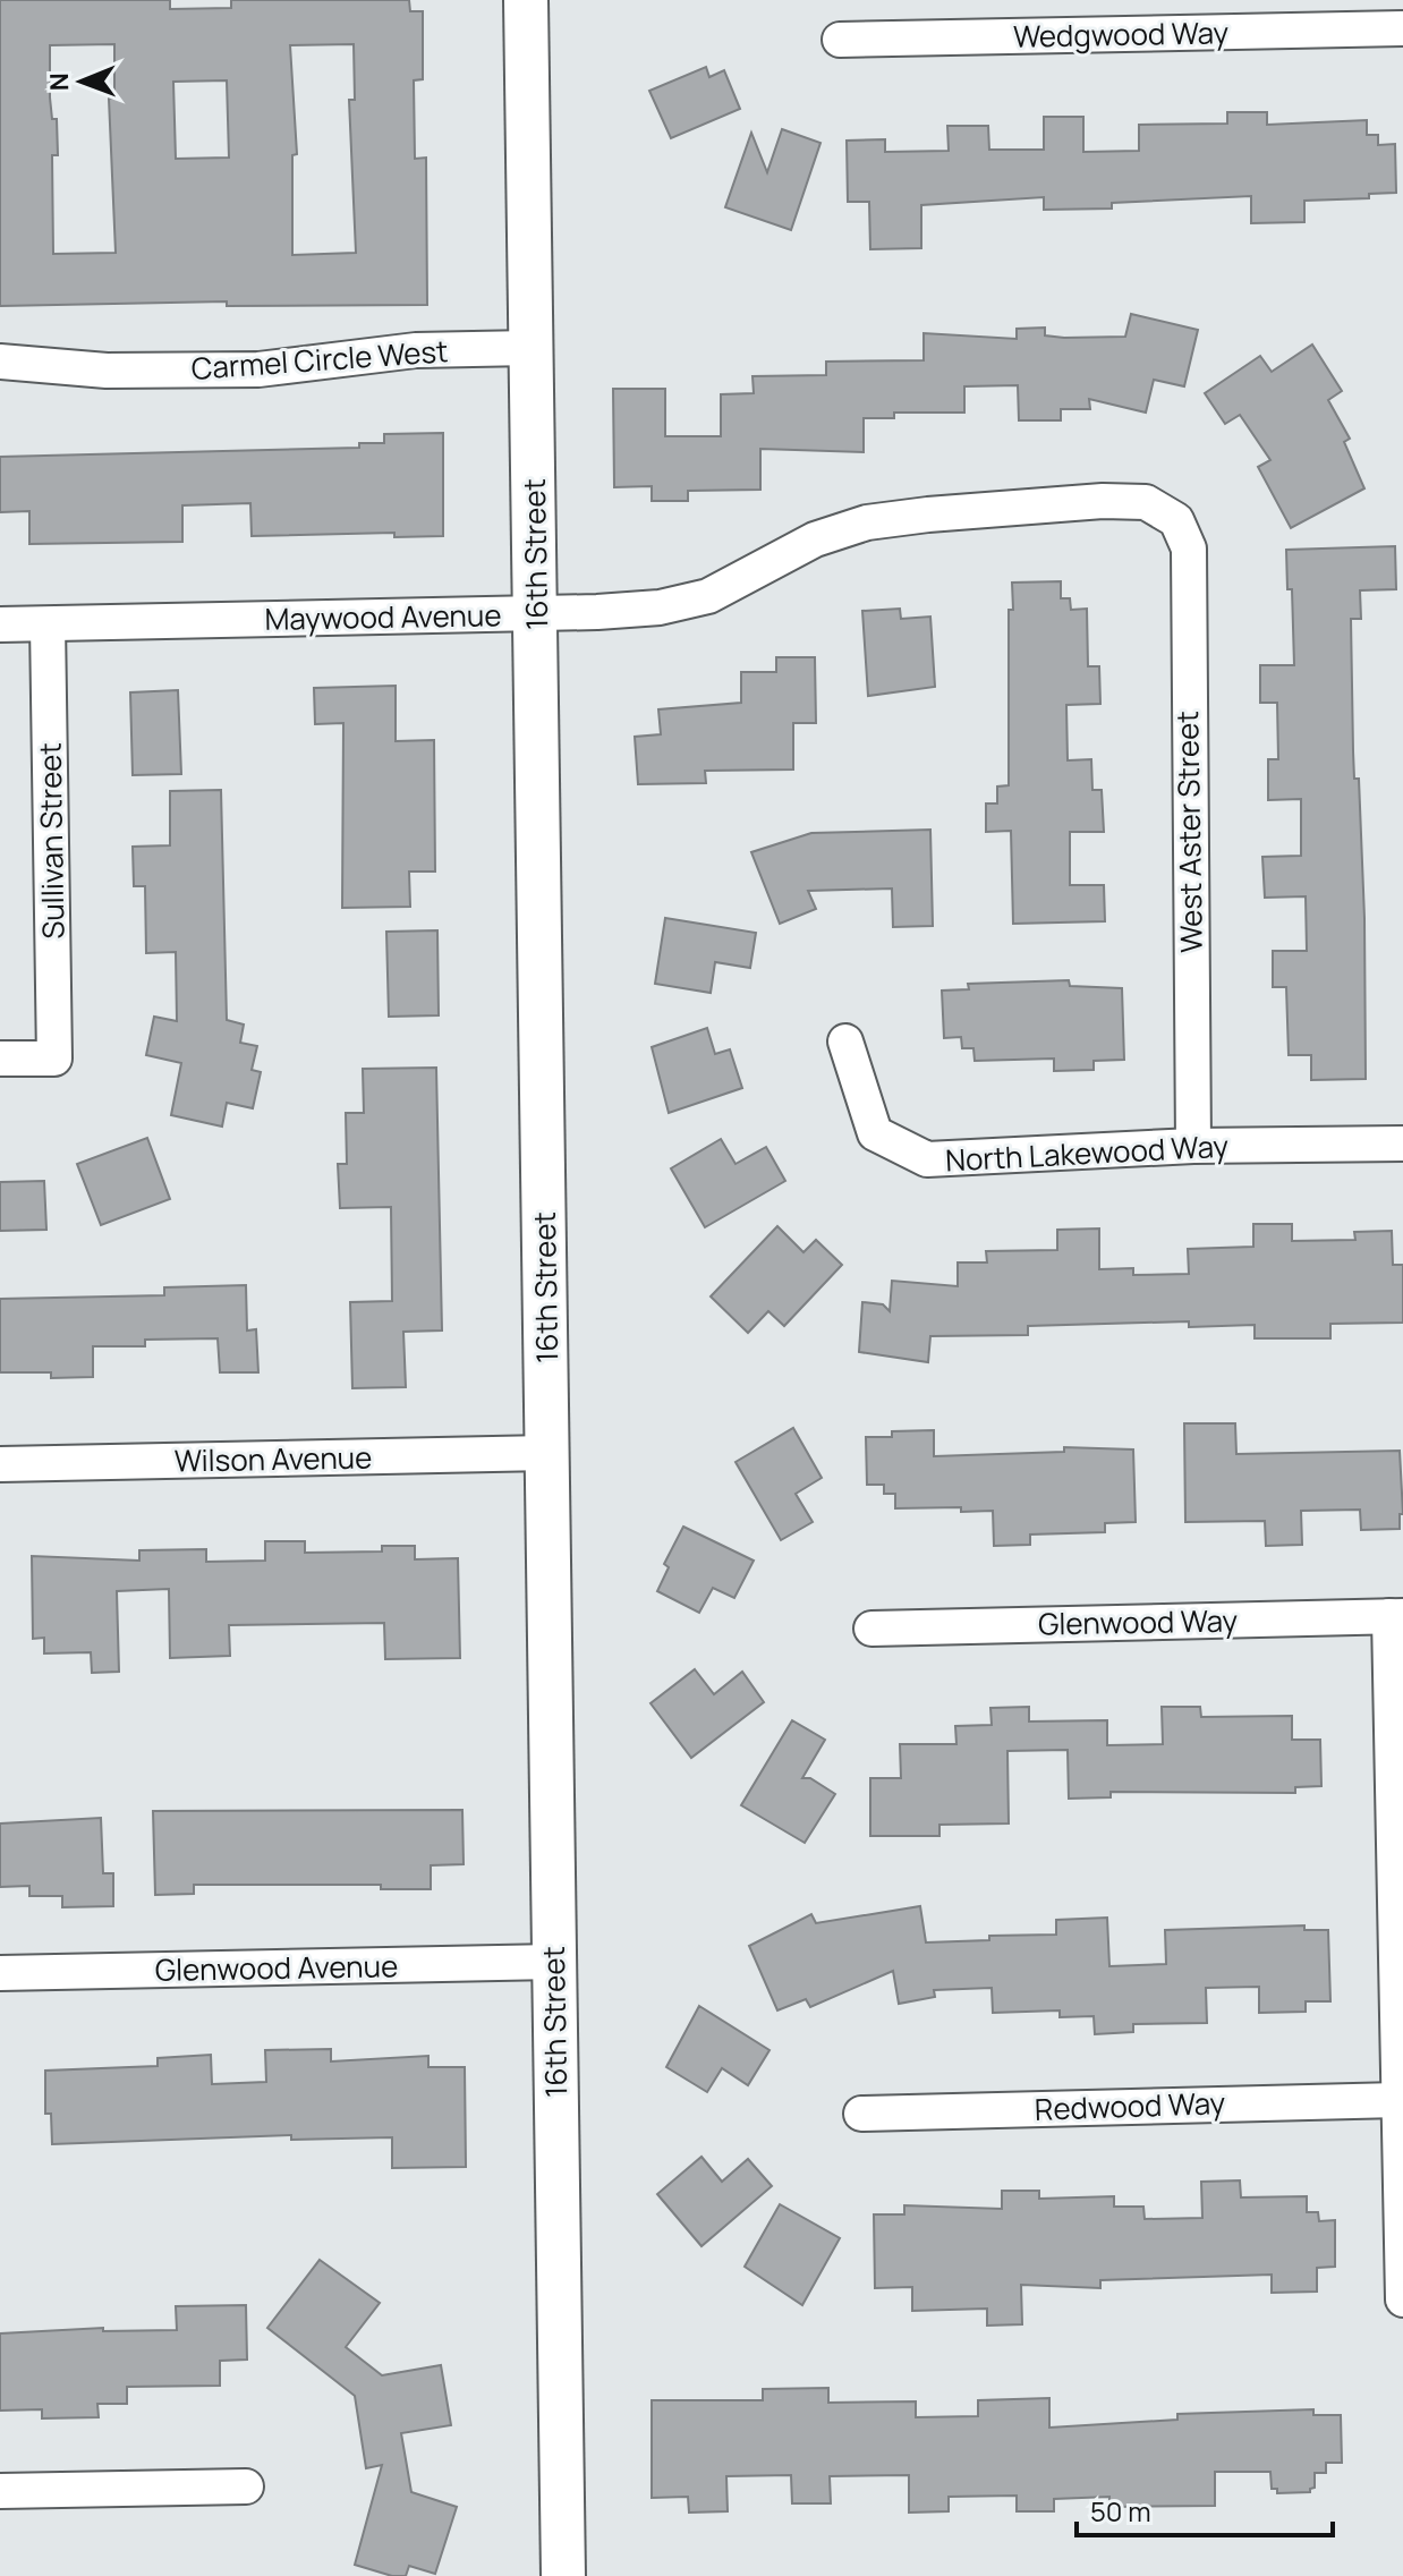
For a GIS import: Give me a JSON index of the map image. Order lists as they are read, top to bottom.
{
  "streets": {
    "main road": ["16th Street"],
    "street": [
      "Wedgwood Way",
      "Carmel Circle West",
      "Maywood Avenue",
      "West Aster Street",
      "Sullivan Street",
      "North Lakewood Way",
      "Wilson Avenue",
      "Glenwood Way",
      "Glenwood Avenue",
      "Redwood Way"
    ]
  },
  "crossings": [
    ["Carmel Circle West", "16th Street"],
    ["16th Street", "Maywood Avenue"],
    ["16th Street", "Wilson Avenue"],
    ["16th Street", "Glenwood Avenue"],
    ["Maywood Avenue", "West Aster Street"],
    ["Maywood Avenue", "Sullivan Street"],
    ["West Aster Street", "North Lakewood Way"]
  ],
  "scale_bar": "50 m",
  "north": "left"
}
